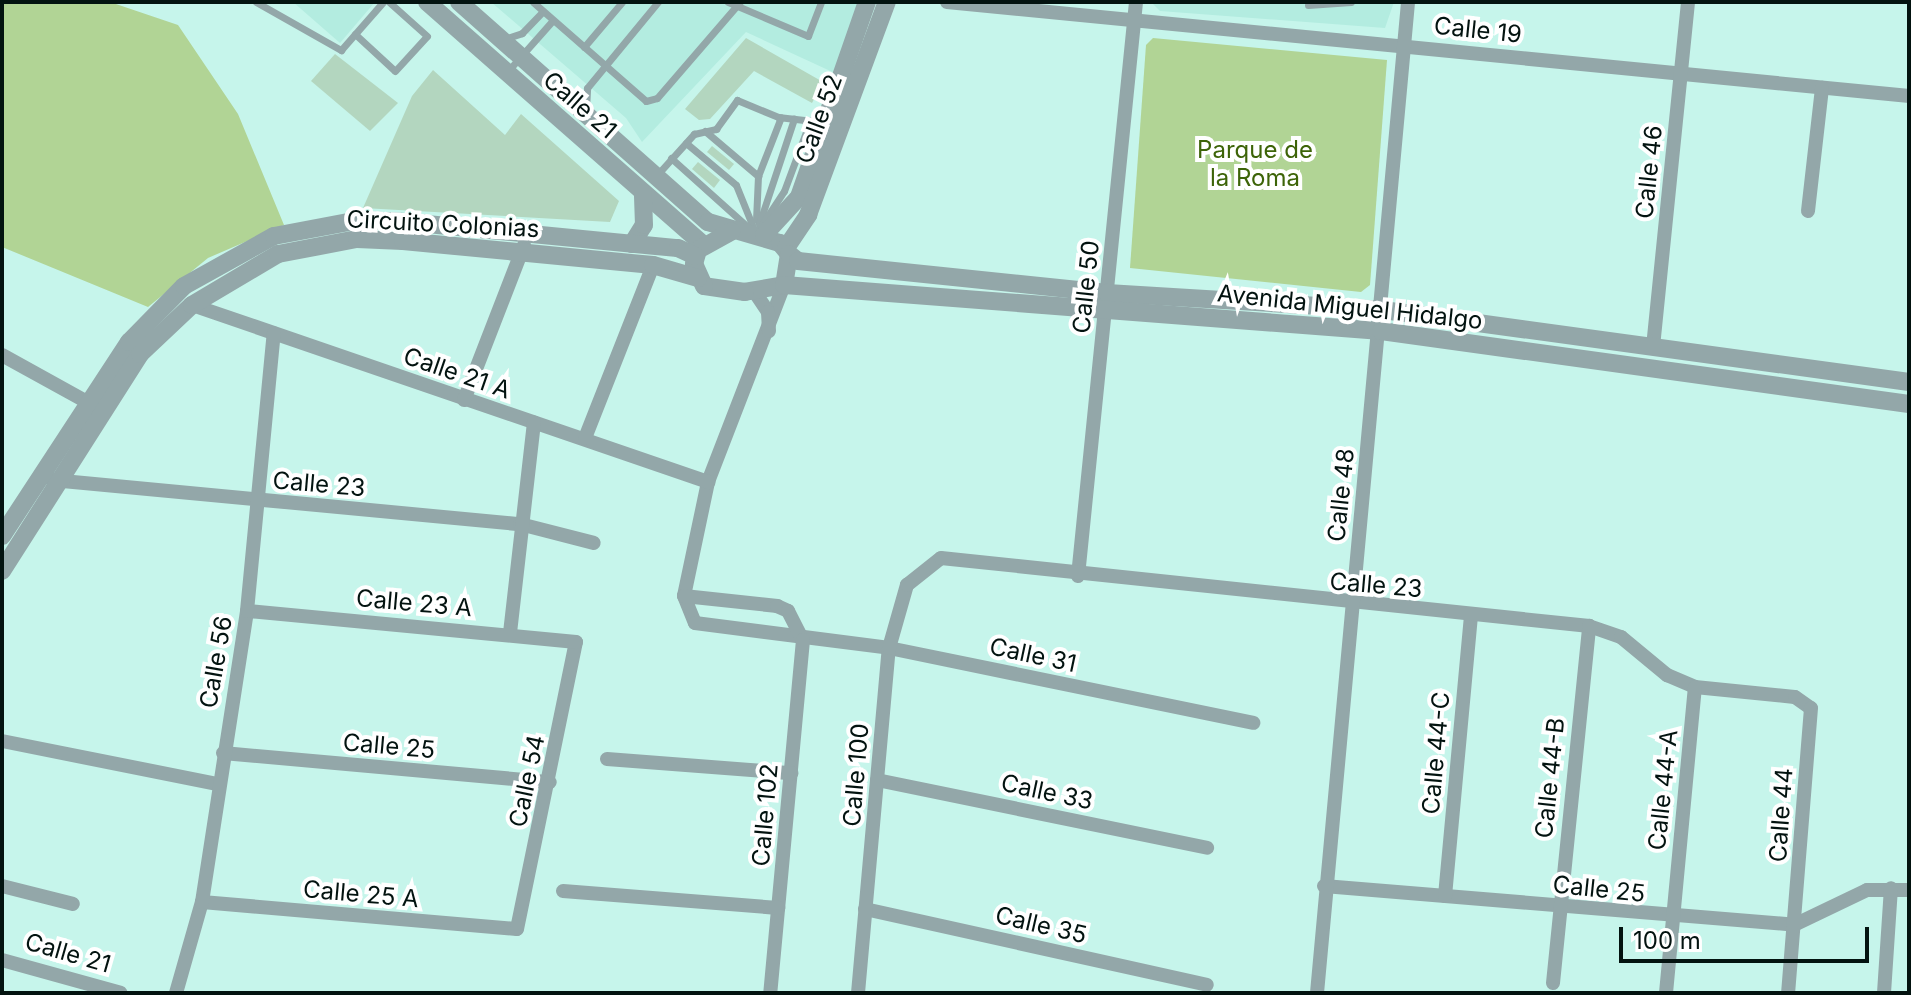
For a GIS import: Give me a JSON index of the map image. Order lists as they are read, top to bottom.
{
  "streets": {
    "street": [
      "Calle 19",
      "Calle 21",
      "Calle 52",
      "Calle 46",
      "Circuito Colonias",
      "Calle 50",
      "Avenida Miguel Hidalgo",
      "Calle 21 A",
      "Calle 23",
      "Calle 48",
      "Calle 23 A",
      "Calle 31",
      "Calle 56",
      "Calle 25",
      "Calle 44-C",
      "Calle 100",
      "Calle 44-B",
      "Calle 54",
      "Calle 44-A",
      "Calle 33",
      "Calle 102",
      "Calle 44",
      "Calle 25 A",
      "Calle 35"
    ]
  },
  "crossings": [
    ["Calle 19", "Calle 46"],
    ["Calle 19", "Calle 50"],
    ["Calle 19", "Calle 48"],
    ["Calle 21", "Calle 52"],
    ["Calle 21", "Circuito Colonias"],
    ["Calle 21", "Avenida Miguel Hidalgo"],
    ["Calle 52", "Circuito Colonias"],
    ["Calle 52", "Avenida Miguel Hidalgo"],
    ["Calle 46", "Avenida Miguel Hidalgo"],
    ["Circuito Colonias", "Avenida Miguel Hidalgo"],
    ["Circuito Colonias", "Calle 21 A"],
    ["Circuito Colonias", "Calle 23"],
    ["Calle 50", "Avenida Miguel Hidalgo"],
    ["Calle 50", "Calle 23"],
    ["Avenida Miguel Hidalgo", "Calle 48"],
    ["Calle 21 A", "Calle 56"],
    ["Calle 23", "Calle 48"],
    ["Calle 23", "Calle 56"],
    ["Calle 23", "Calle 44-C"],
    ["Calle 23", "Calle 100"],
    ["Calle 23", "Calle 44-B"],
    ["Calle 23", "Calle 44-A"],
    ["Calle 23", "Calle 44"],
    ["Calle 48", "Calle 25"],
    ["Calle 23 A", "Calle 56"],
    ["Calle 23 A", "Calle 54"],
    ["Calle 31", "Calle 100"],
    ["Calle 31", "Calle 102"],
    ["Calle 56", "Calle 25"],
    ["Calle 56", "Calle 25 A"],
    ["Calle 25", "Calle 44-C"],
    ["Calle 25", "Calle 44-B"],
    ["Calle 25", "Calle 54"],
    ["Calle 25", "Calle 44-A"],
    ["Calle 25", "Calle 44"],
    ["Calle 100", "Calle 33"],
    ["Calle 100", "Calle 35"],
    ["Calle 54", "Calle 25 A"]
  ],
  "parks": ["Parque de la Roma"],
  "scale_bar": "100 m"
}
